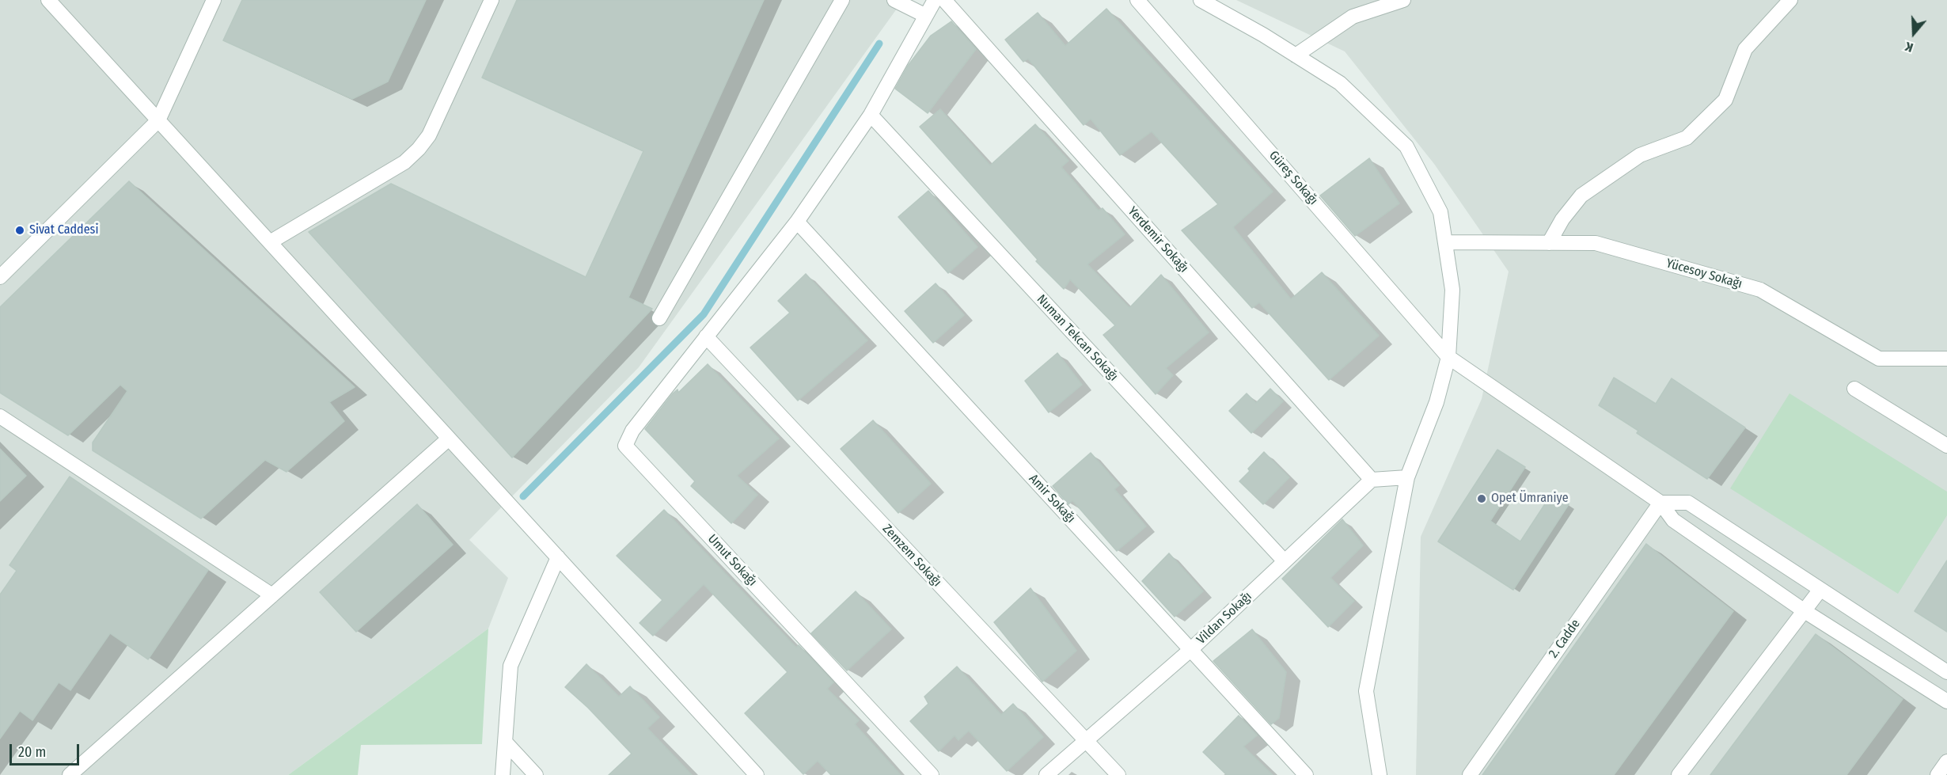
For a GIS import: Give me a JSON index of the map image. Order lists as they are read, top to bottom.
{
  "streets": {
    "street": [
      "Güreş Sokağı",
      "Yerdemir Sokağı",
      "Yücesoy Sokağı",
      "Numan Tekcan Sokağı",
      "Amir Sokağı",
      "Zemzem Sokağı",
      "Umut Sokağı",
      "Vildan Sokağı",
      "2. Cadde"
    ]
  },
  "crossings": [
    ["Güreş Sokağı", "2. Cadde"],
    ["Yerdemir Sokağı", "Vildan Sokağı"],
    ["Numan Tekcan Sokağı", "Vildan Sokağı"],
    ["Amir Sokağı", "Vildan Sokağı"],
    ["Zemzem Sokağı", "Umut Sokağı"],
    ["Zemzem Sokağı", "Vildan Sokağı"]
  ],
  "places": ["Sivat Caddesi", "Opet Ümraniye"],
  "scale_bar": "20 m",
  "north": "bottom"
}
